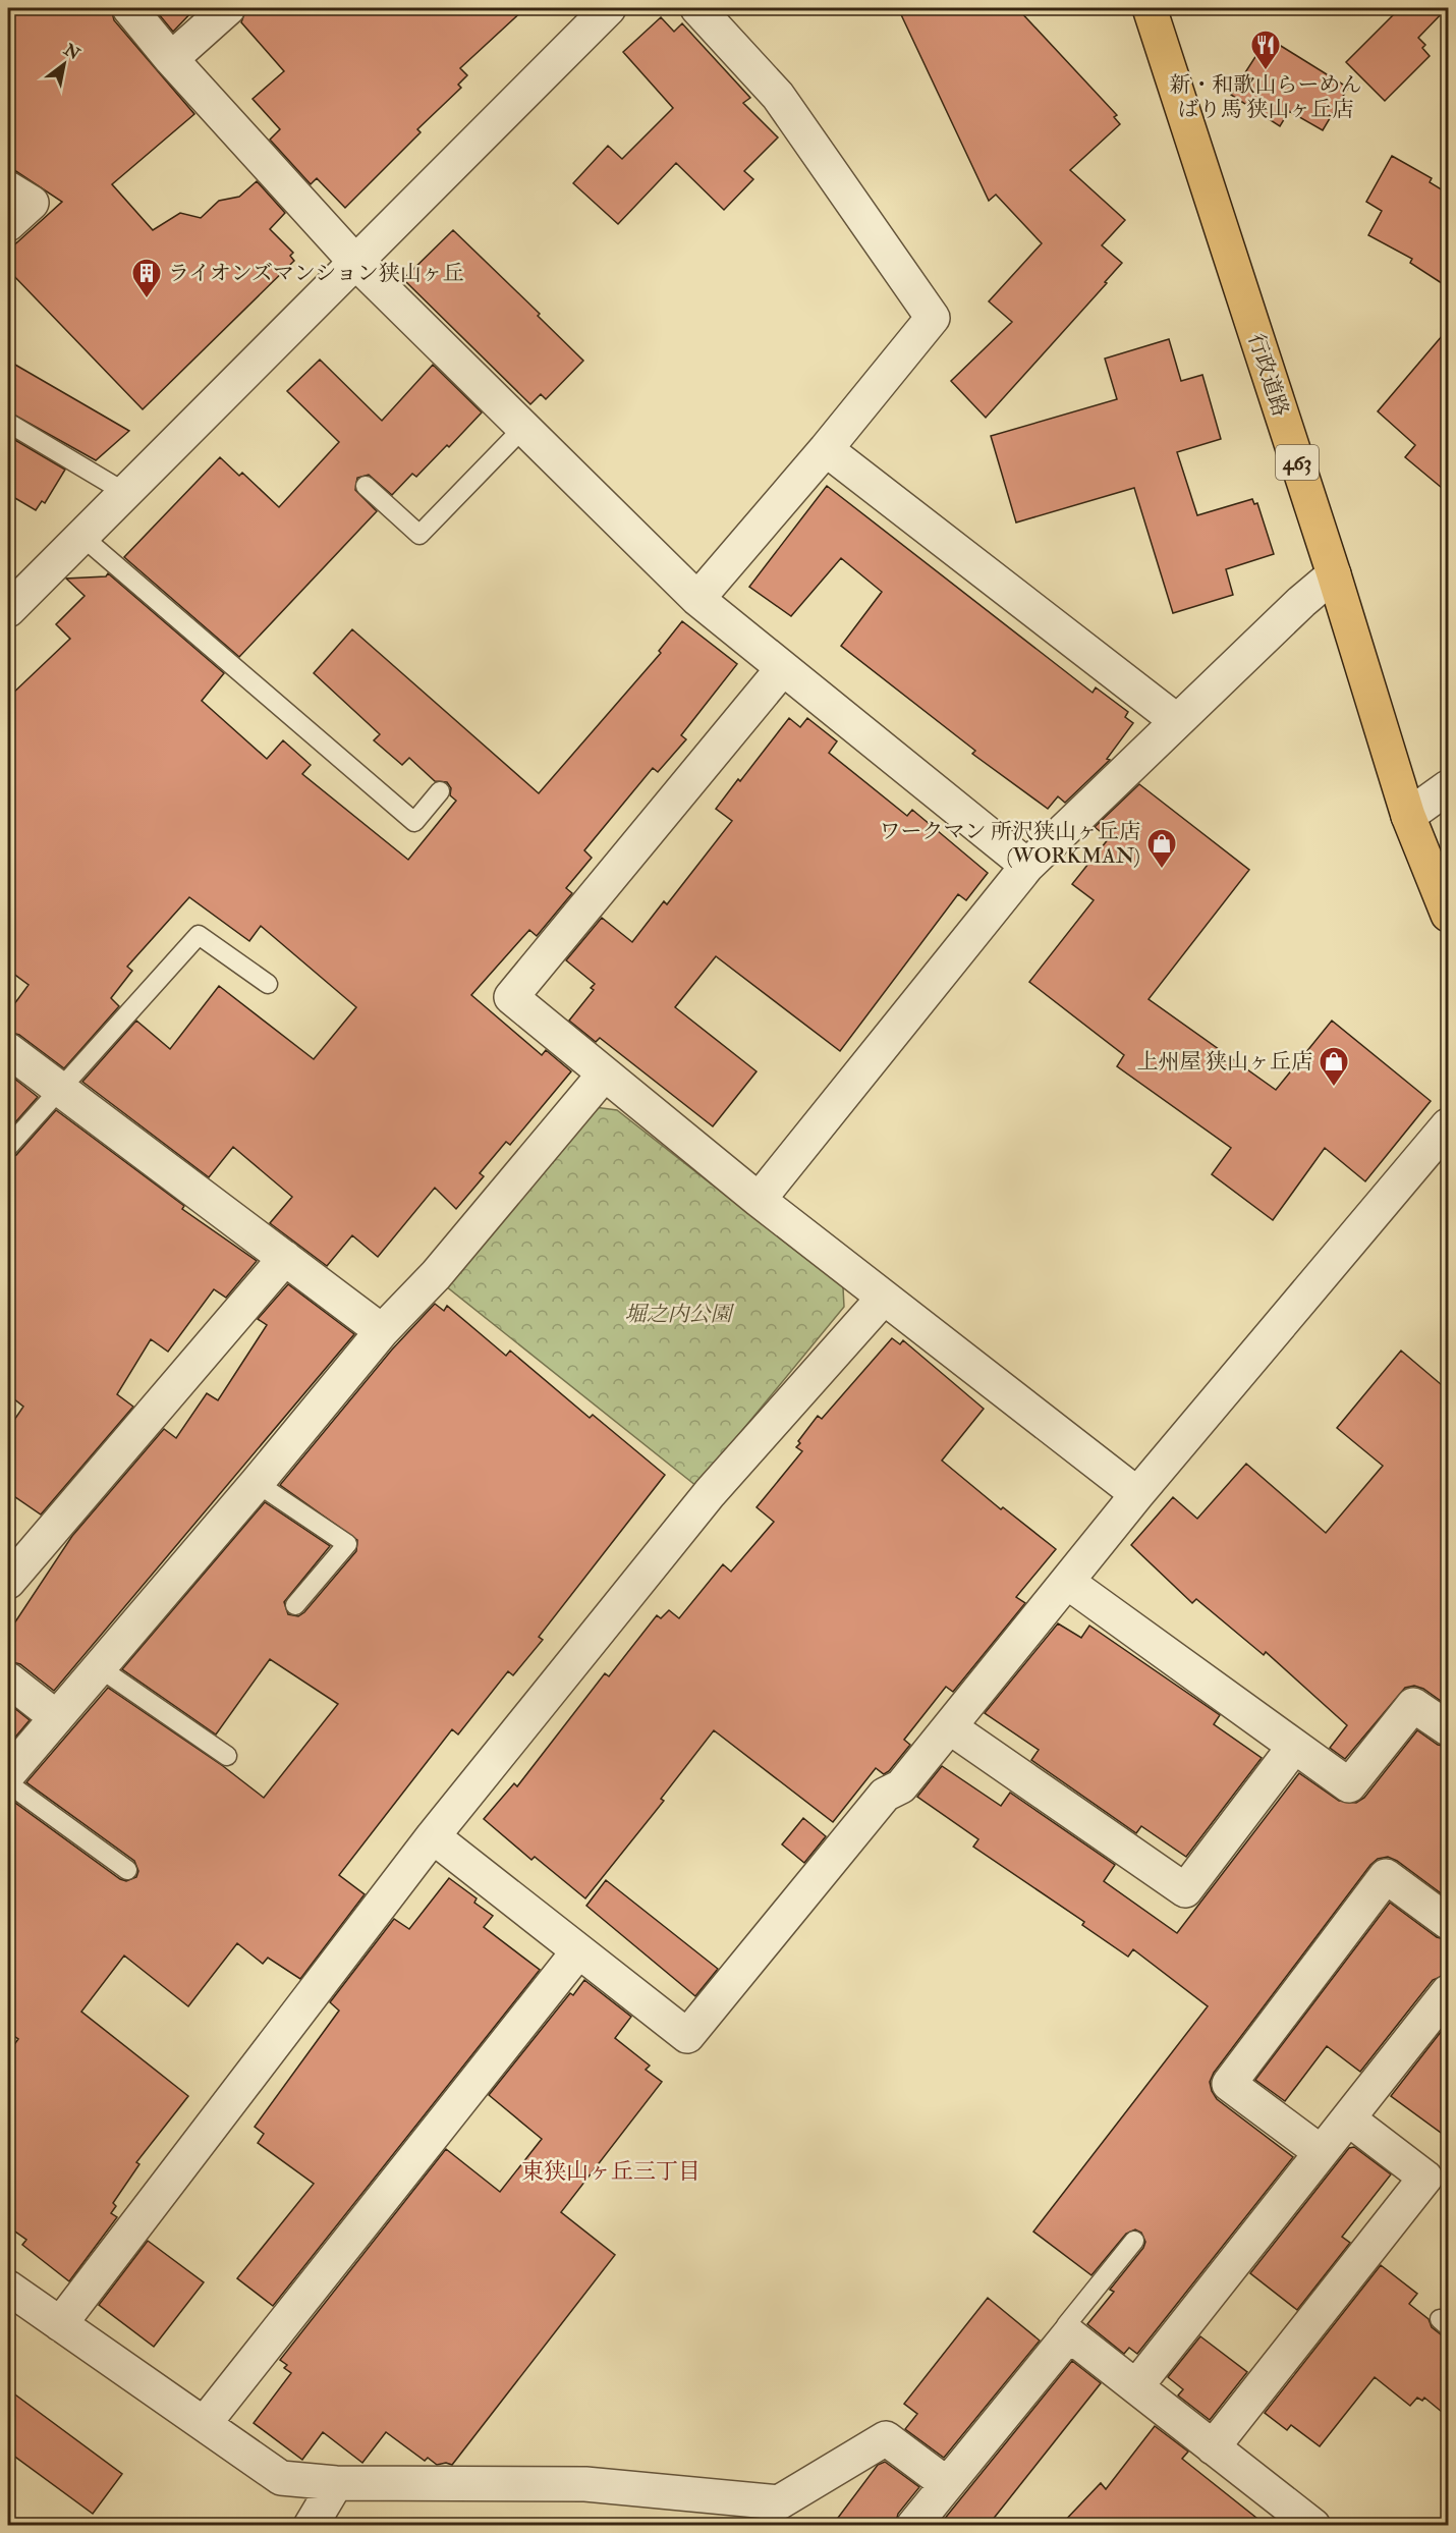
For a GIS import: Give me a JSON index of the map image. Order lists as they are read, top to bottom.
{
  "streets": {
    "highway": ["行政道路", "463"]
  },
  "districts": ["東狭山ヶ丘三丁目"],
  "parks": ["堀之内公園"],
  "places": {
    "restaurant": ["新・和歌山らーめん ばり馬 狭山ヶ丘店"],
    "building": ["ライオンズマンション狭山ヶ丘"],
    "shop": ["ワークマン 所沢狭山ヶ丘店 (WORKMAN)", "上州屋 狭山ヶ丘店"]
  },
  "north": "top right"
}
